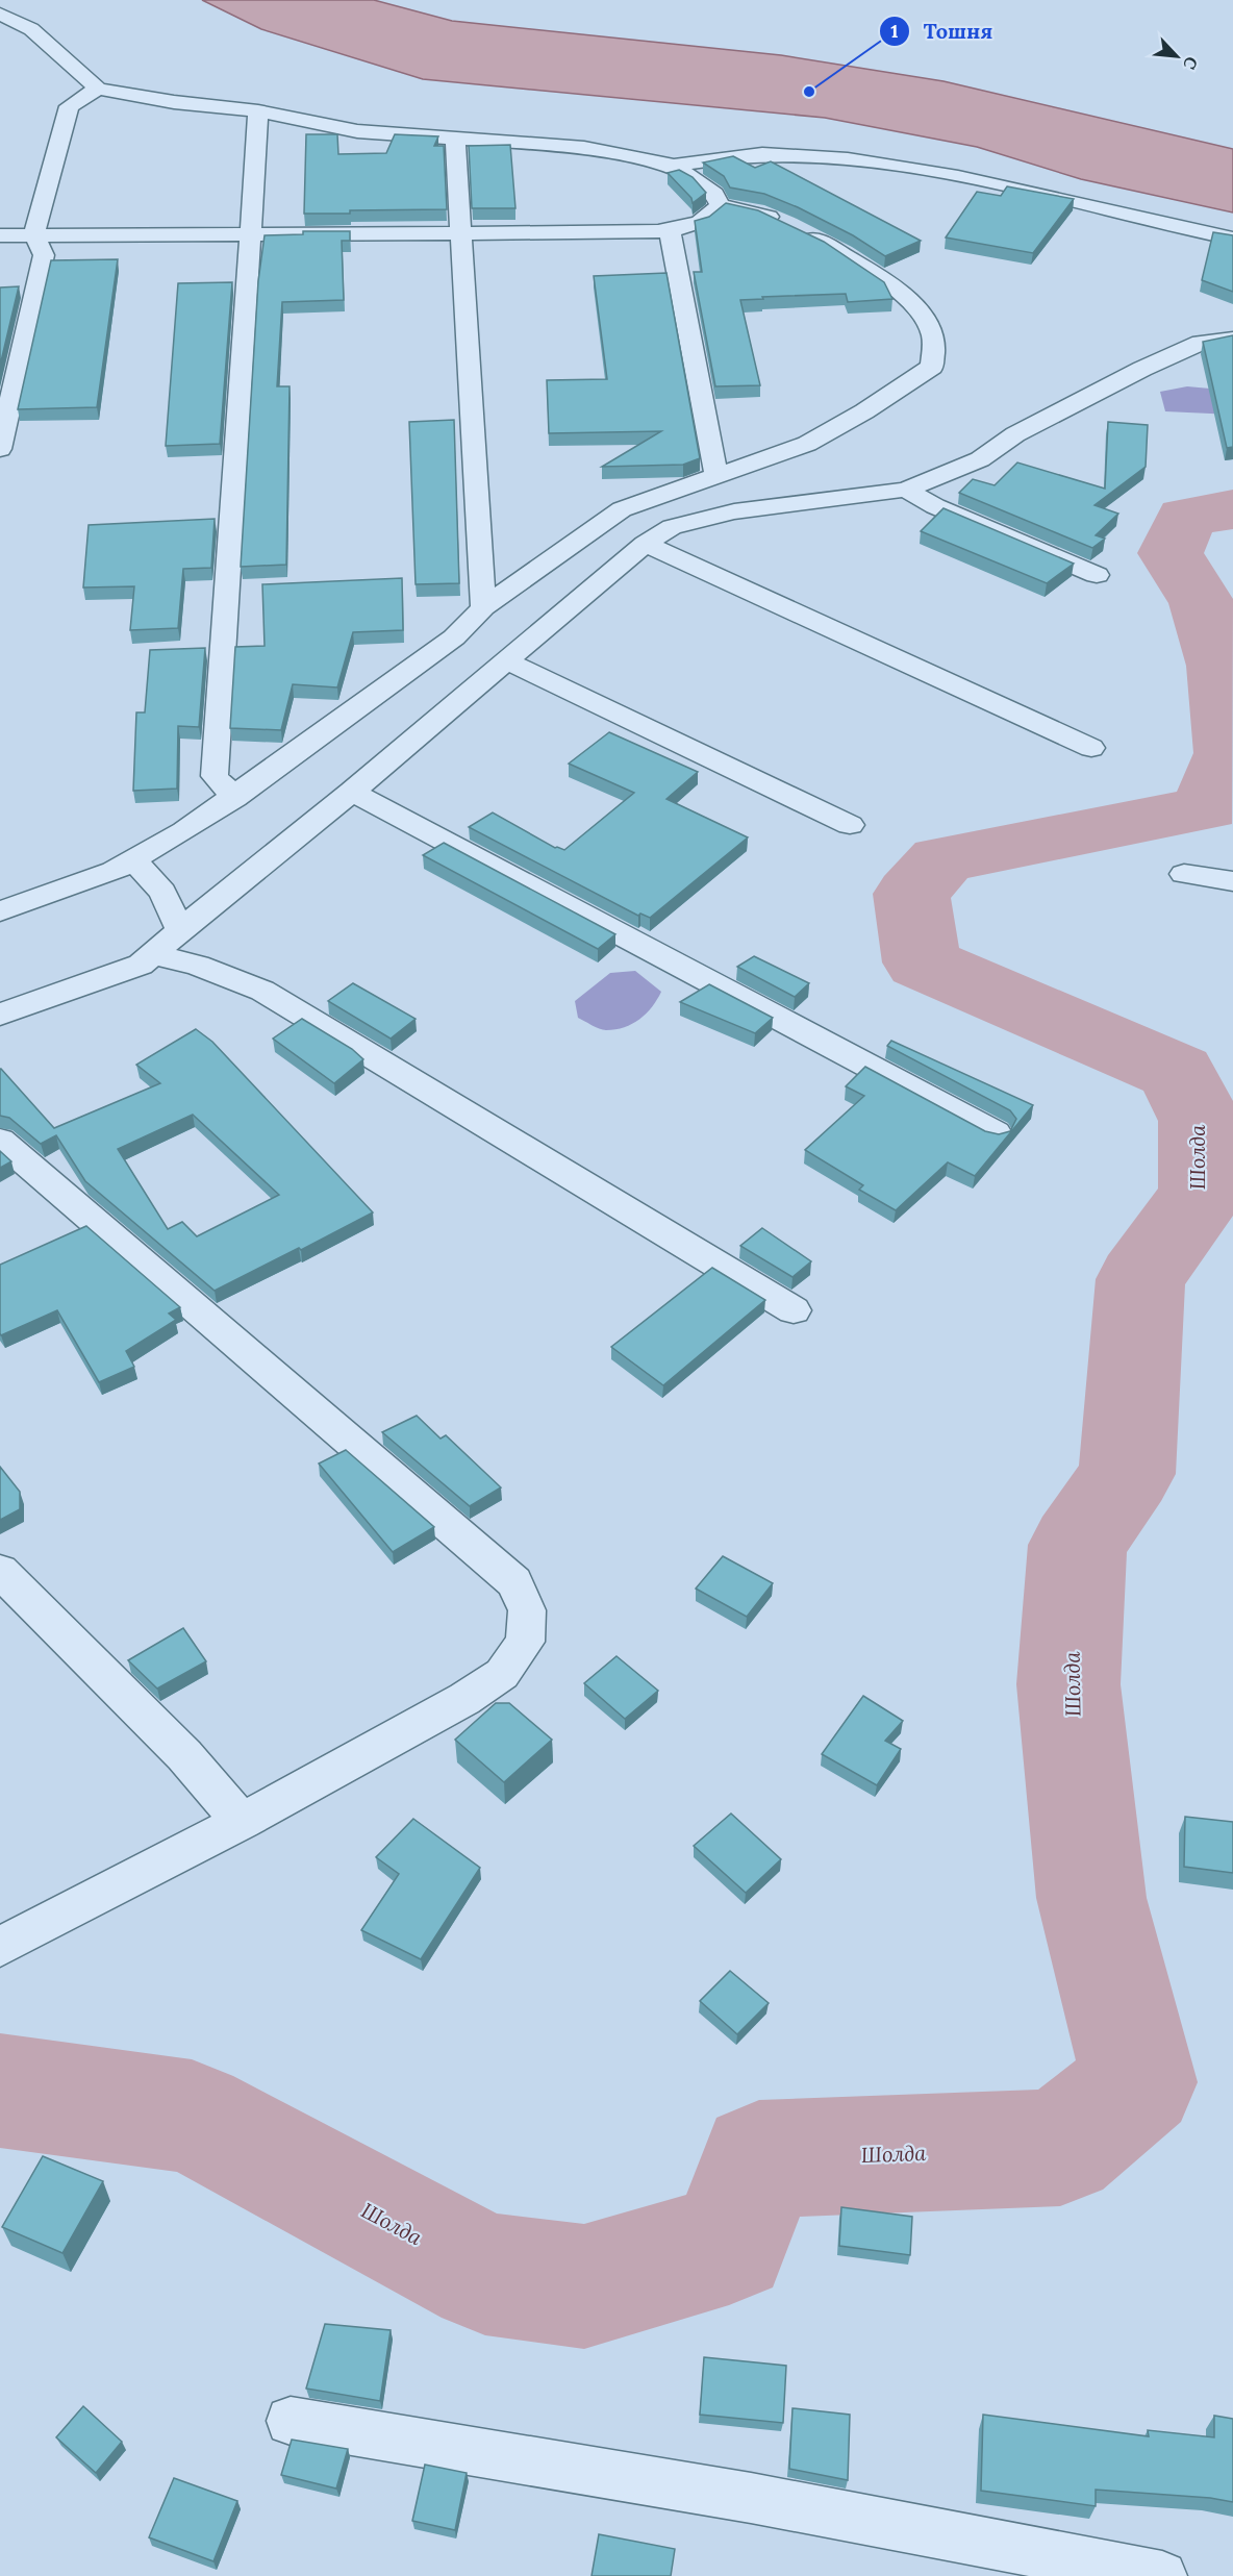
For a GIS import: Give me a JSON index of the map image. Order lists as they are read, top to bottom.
{
  "water": ["Шолда"],
  "places": ["Тошня"],
  "north": "bottom right"
}
